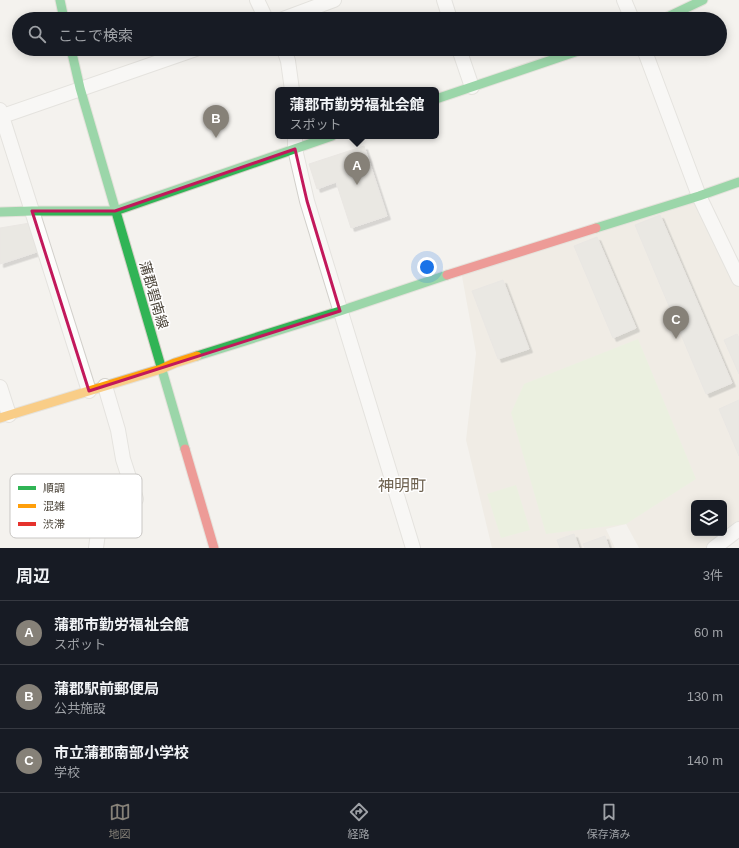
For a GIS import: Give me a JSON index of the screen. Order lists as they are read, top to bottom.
{
  "streets": {
    "street": ["蒲郡碧南線"]
  },
  "districts": ["神明町"],
  "legend": ["順調", "混雑", "渋滞"],
  "page": {
    "search": "ここで検索",
    "popup": ["蒲郡市勤労福祉会館", "スポット"],
    "pins": ["B", "A", "C"],
    "heading": ["周辺", "3件"],
    "list": [
      {
        "mark": "A",
        "name": "蒲郡市勤労福祉会館",
        "note": "スポット",
        "value": "60 m"
      },
      {
        "mark": "B",
        "name": "蒲郡駅前郵便局",
        "note": "公共施設",
        "value": "130 m"
      },
      {
        "mark": "C",
        "name": "市立蒲郡南部小学校",
        "note": "学校",
        "value": "140 m"
      }
    ],
    "nav": ["地図", "経路", "保存済み"]
  }
}
